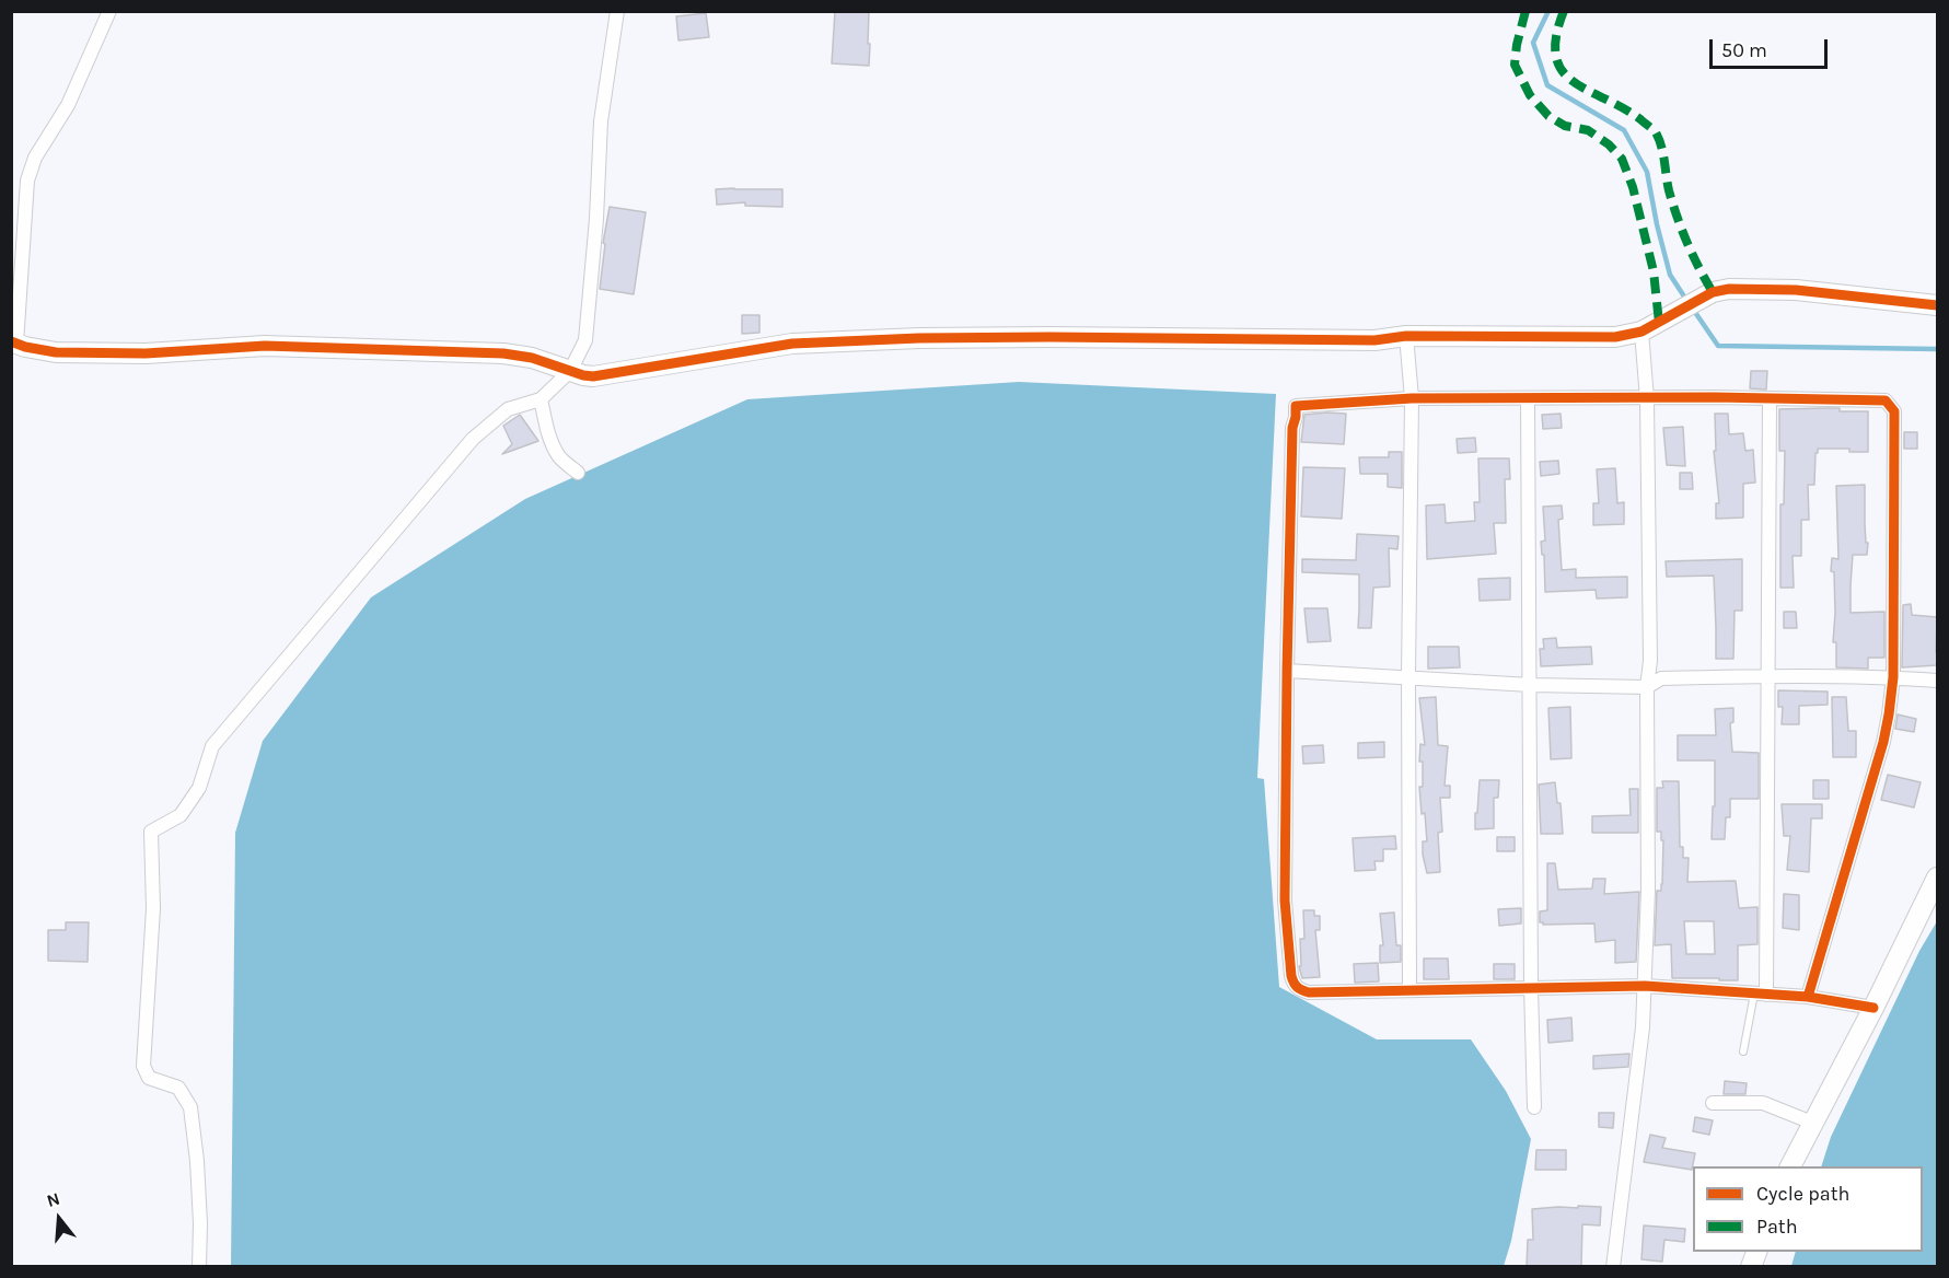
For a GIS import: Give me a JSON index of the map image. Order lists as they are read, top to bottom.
{
  "legend": ["Cycle path", "Path"],
  "scale_bar": "50 m",
  "north": "top"
}
